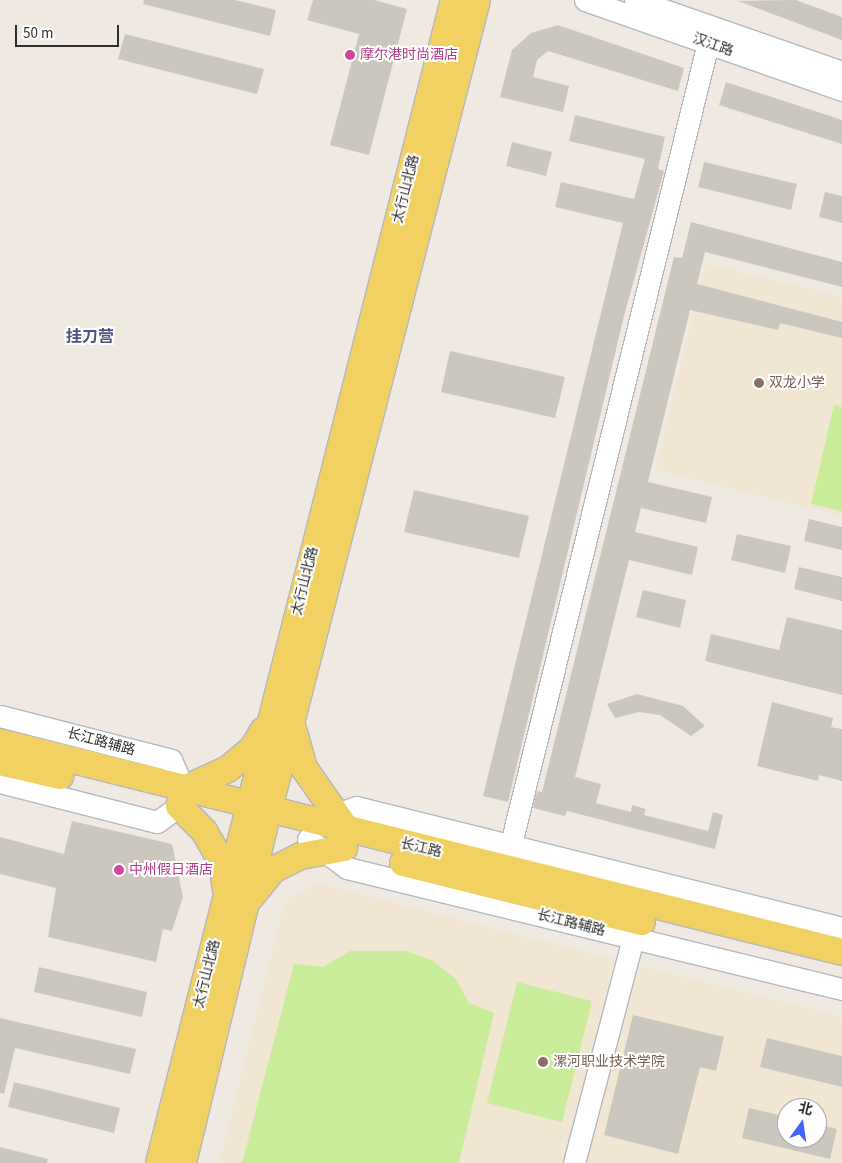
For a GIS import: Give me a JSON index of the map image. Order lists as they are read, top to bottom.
{
  "streets": {
    "main road": ["太行山北路", "长江路"],
    "street": ["汉江路", "长江路辅路"]
  },
  "crossings": [
    ["太行山北路", "长江路"],
    ["长江路辅路", "长江路"]
  ],
  "districts": ["挂刀营"],
  "places": [
    "摩尔港时尚酒店",
    "双龙小学",
    "中州假日酒店",
    "漯河职业技术学院"
  ],
  "scale_bar": "50 m",
  "north": "top"
}
